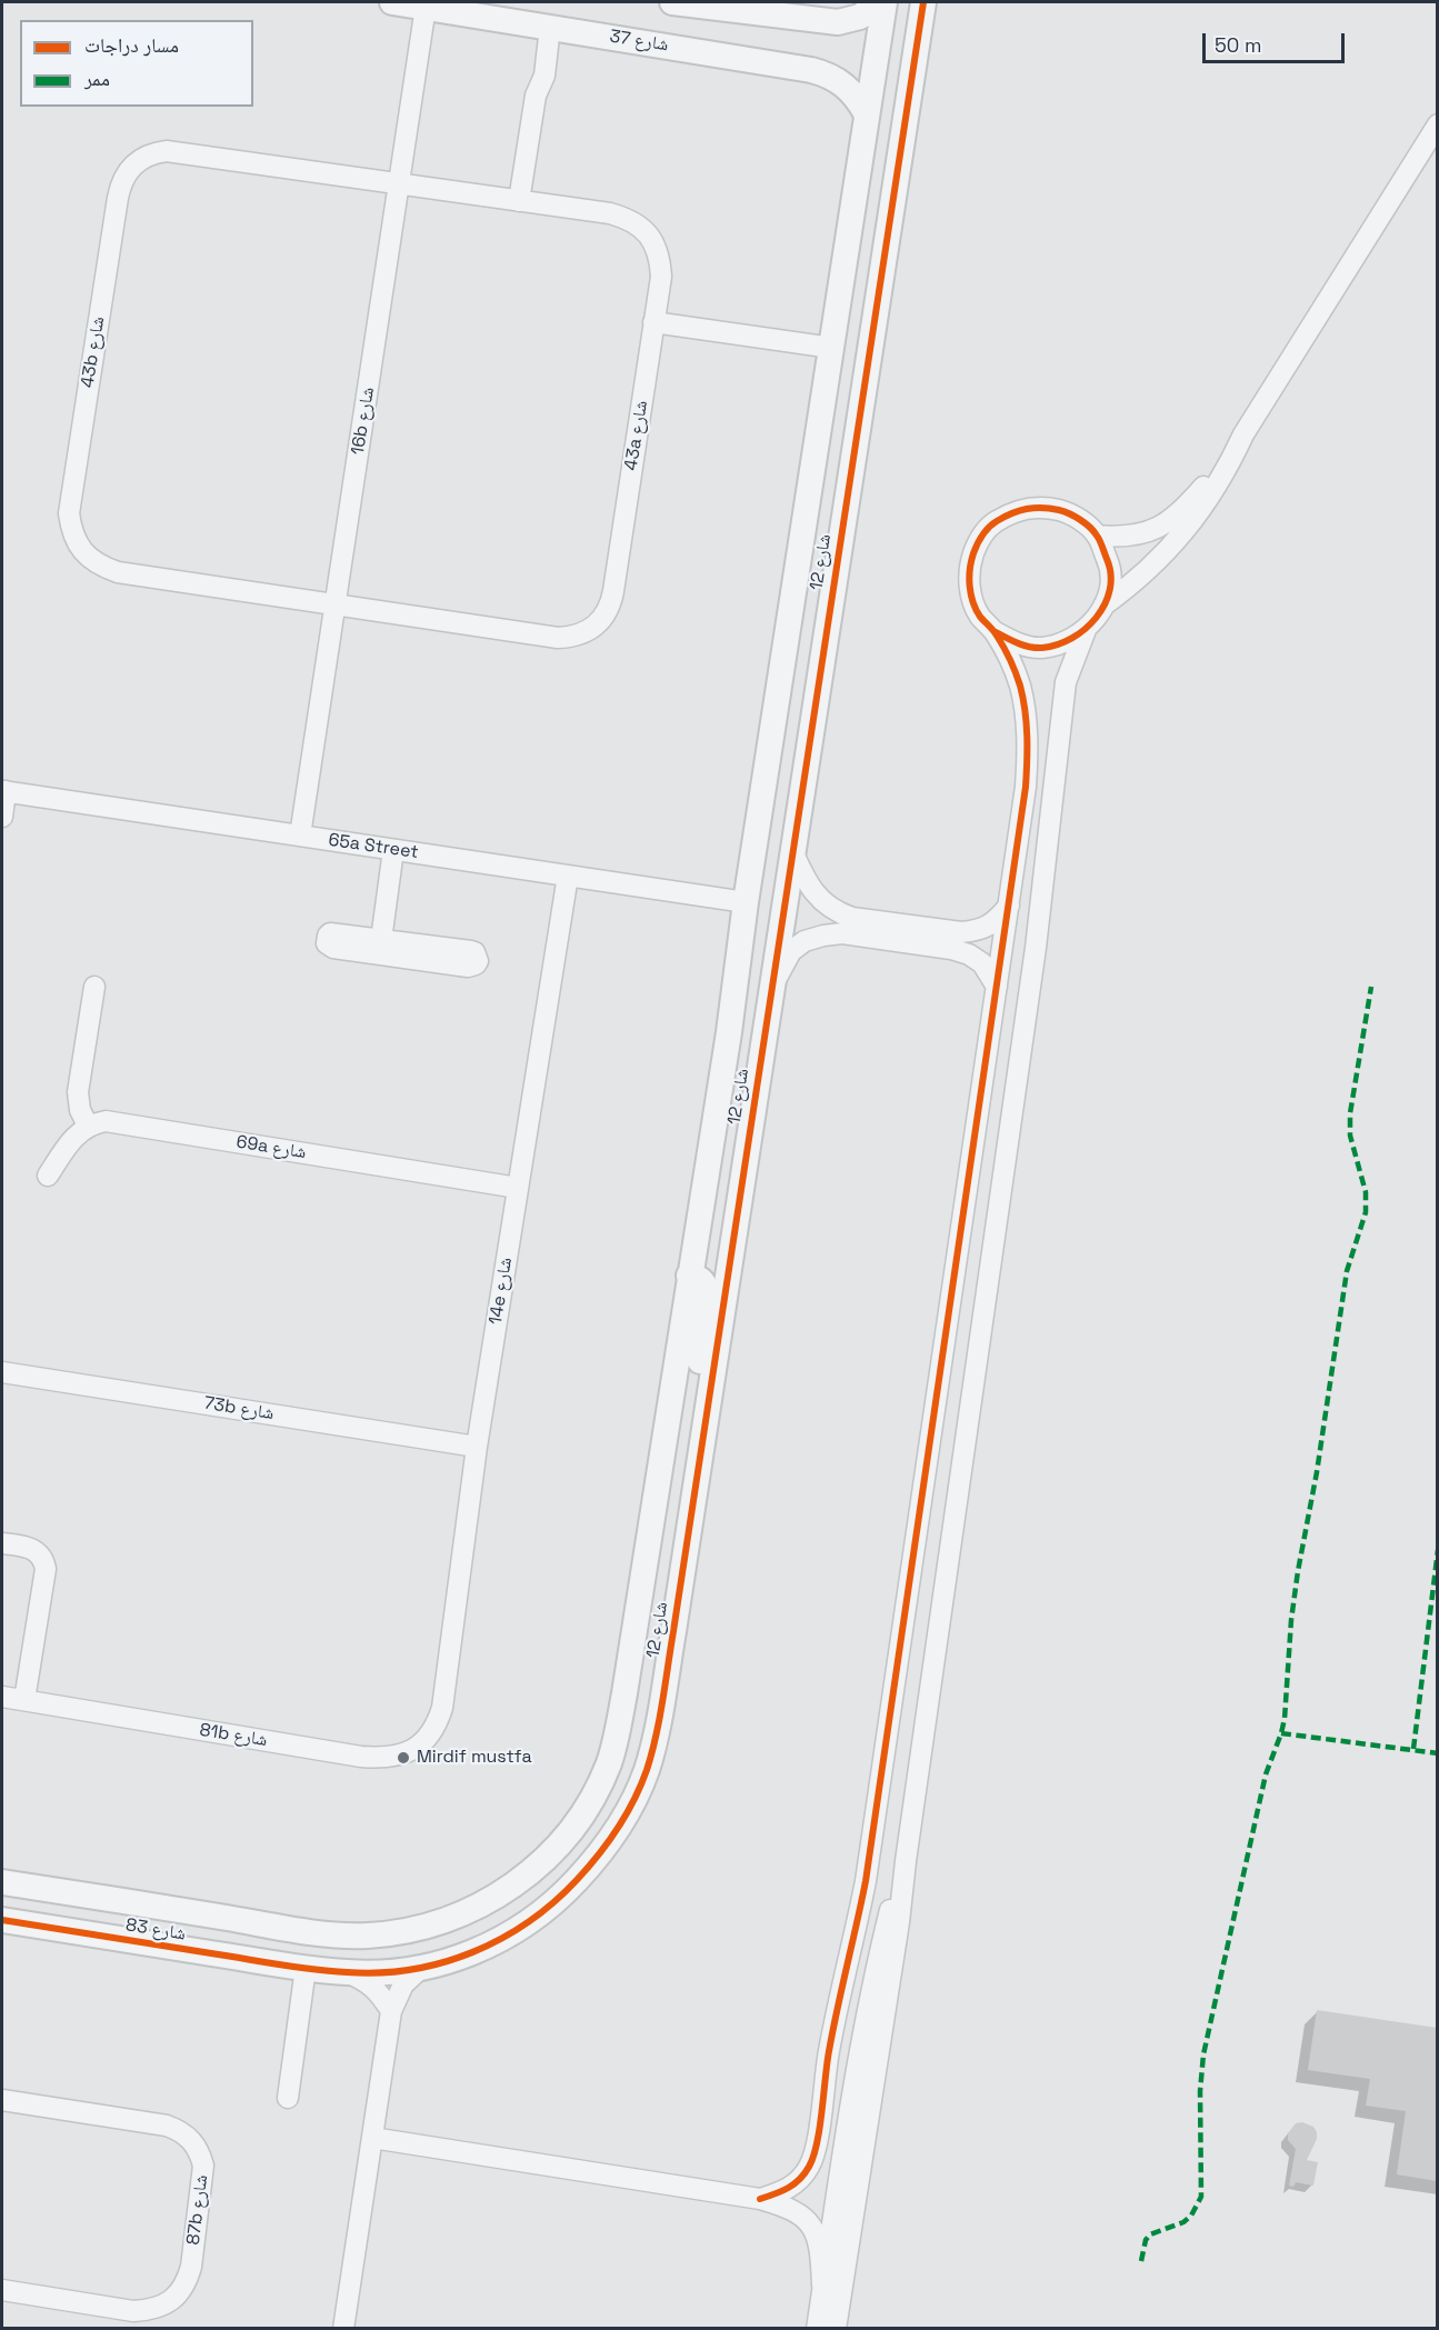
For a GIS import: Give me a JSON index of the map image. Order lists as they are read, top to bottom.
{
  "streets": {
    "street": [
      "شارع 37",
      "43b شارع",
      "16b شارع",
      "43a شارع",
      "شارع 12",
      "65a Street",
      "69a شارع",
      "14e شارع",
      "73b شارع",
      "81b شارع",
      "شارع 83",
      "87b شارع"
    ]
  },
  "crossings": [
    ["شارع 37", "16b شارع"],
    ["شارع 37", "شارع 12"],
    ["43b شارع", "16b شارع"],
    ["43b شارع", "43a شارع"],
    ["16b شارع", "43a شارع"],
    ["16b شارع", "65a Street"],
    ["شارع 12", "65a Street"],
    ["شارع 12", "شارع 83"],
    ["65a Street", "14e شارع"],
    ["69a شارع", "14e شارع"],
    ["14e شارع", "73b شارع"],
    ["14e شارع", "81b شارع"]
  ],
  "places": ["Mirdif mustfa"],
  "legend": ["مسار دراجات", "ممر"],
  "scale_bar": "50 m"
}
